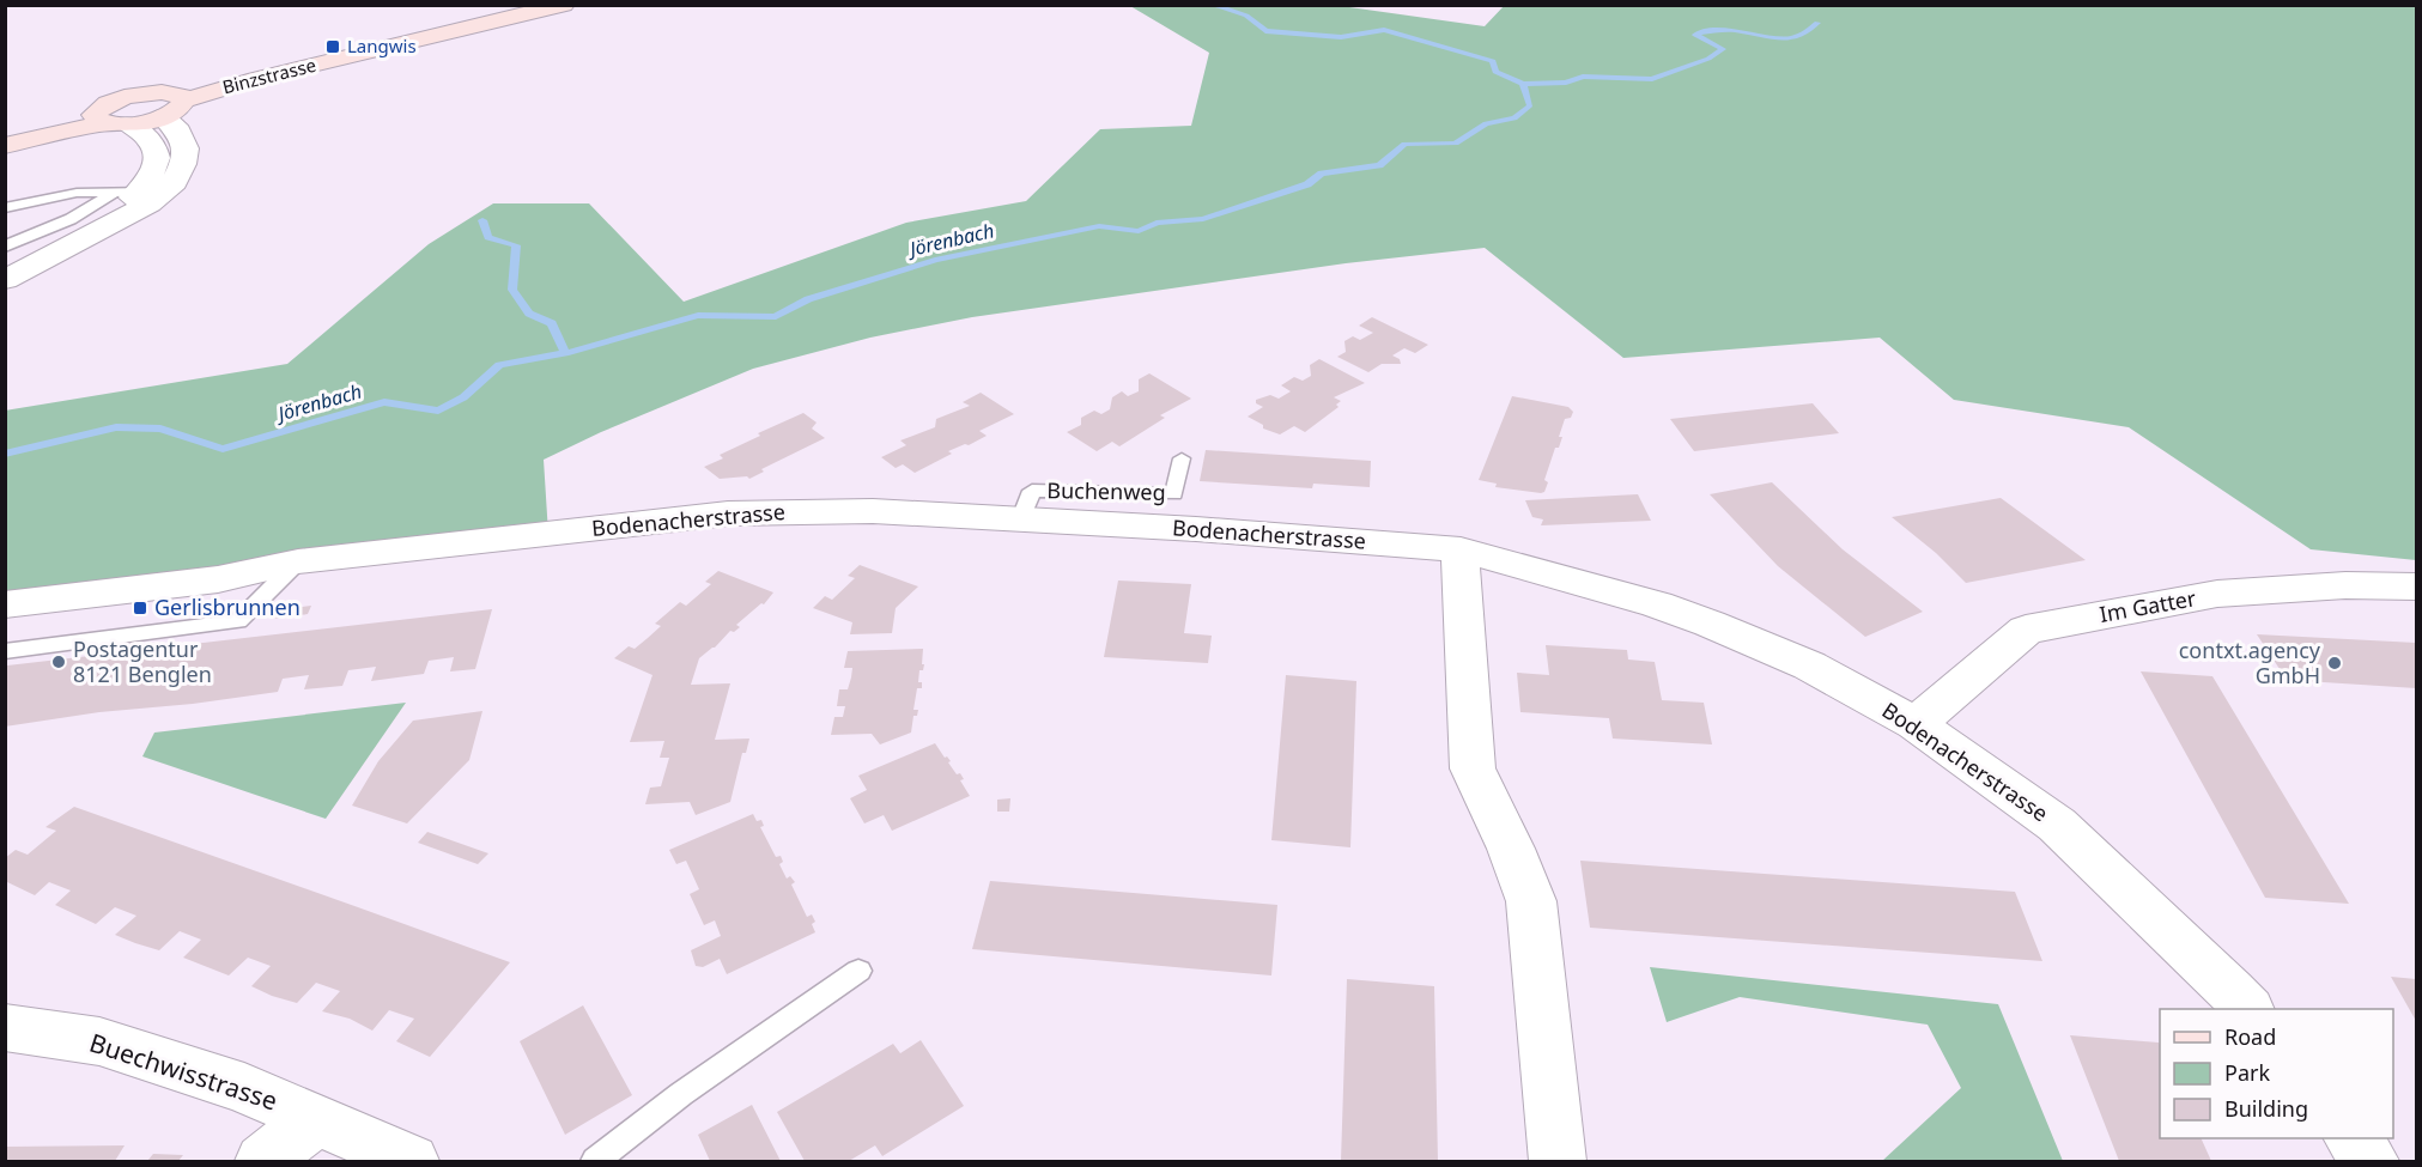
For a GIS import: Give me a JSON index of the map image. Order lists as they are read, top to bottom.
{
  "streets": {
    "main road": ["Binzstrasse"],
    "street": ["Bodenacherstrasse", "Im Gatter", "Buechwisstrasse"],
    "lane": ["Buchenweg"]
  },
  "crossings": [
    ["Buchenweg", "Bodenacherstrasse"],
    ["Bodenacherstrasse", "Im Gatter"]
  ],
  "water": ["Jörenbach"],
  "places": {
    "transit": ["Langwis", "Gerlisbrunnen"],
    "other": ["Postagentur 8121 Benglen", "contxt.agency GmbH"]
  },
  "legend": ["Road", "Park", "Building"]
}
